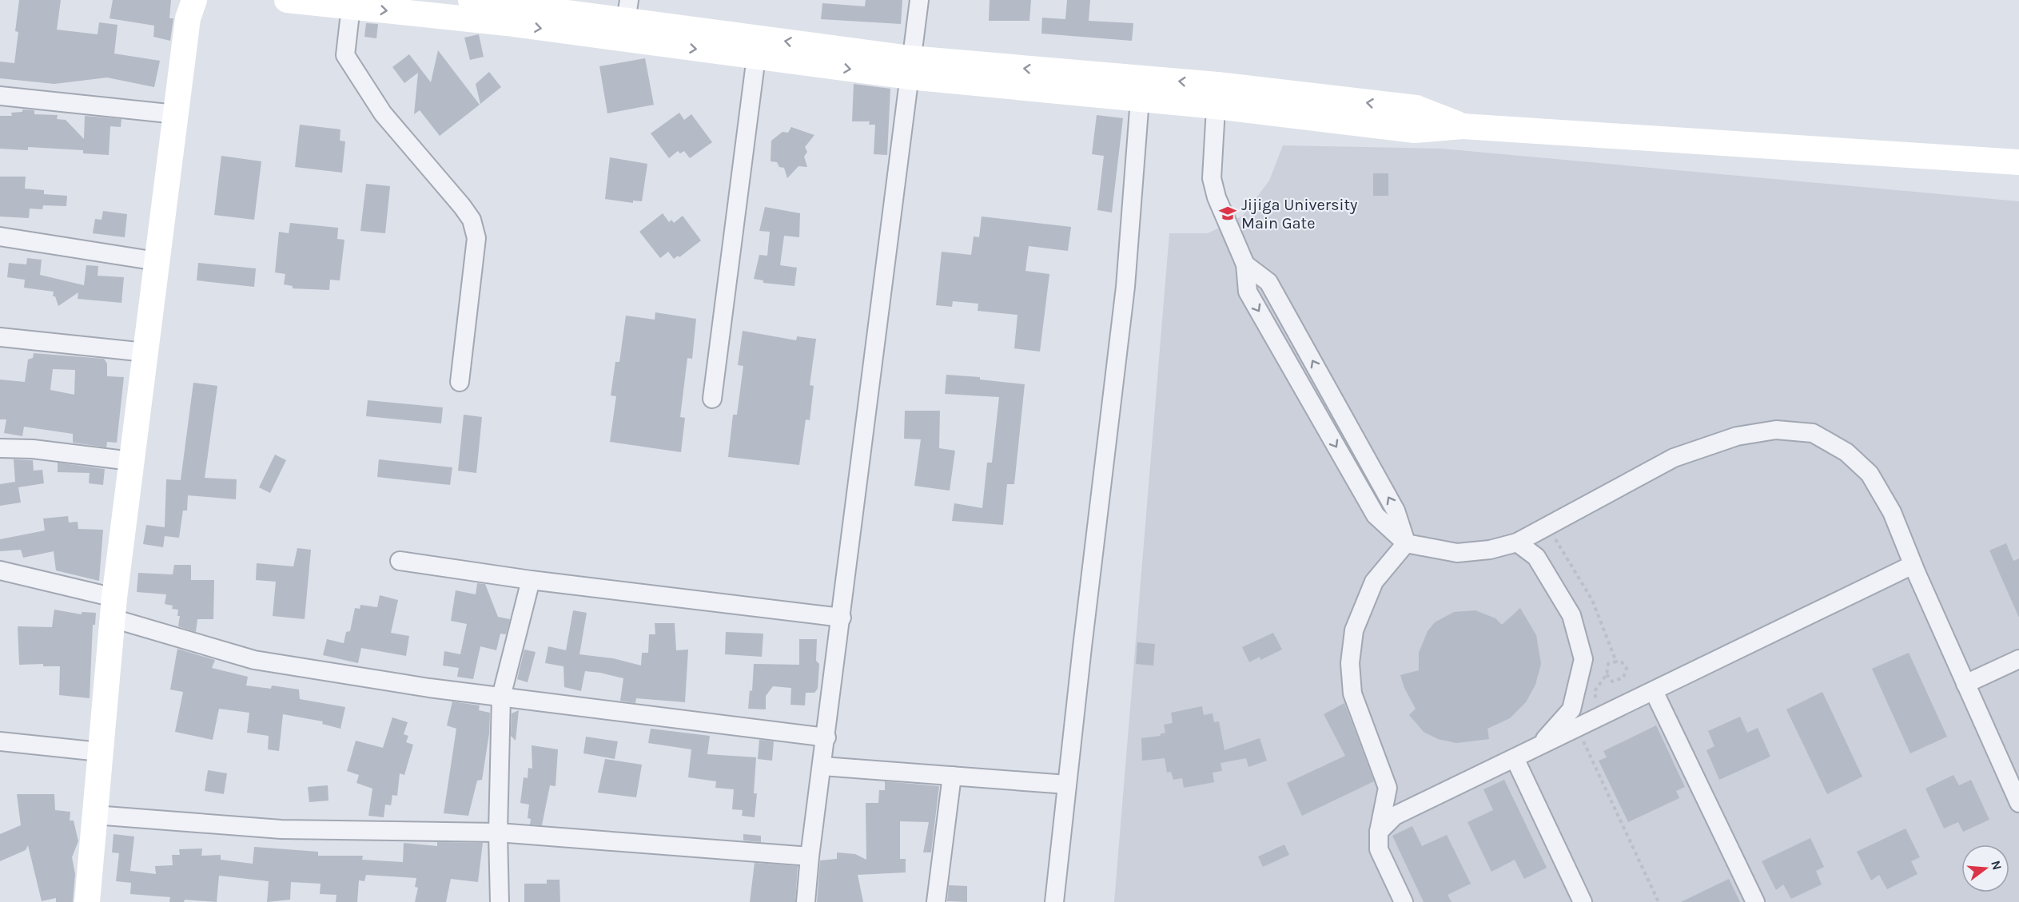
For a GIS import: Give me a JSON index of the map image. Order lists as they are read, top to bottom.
{
  "places": {
    "school or university": ["Jijiga University Main Gate"]
  },
  "north": "right"
}
